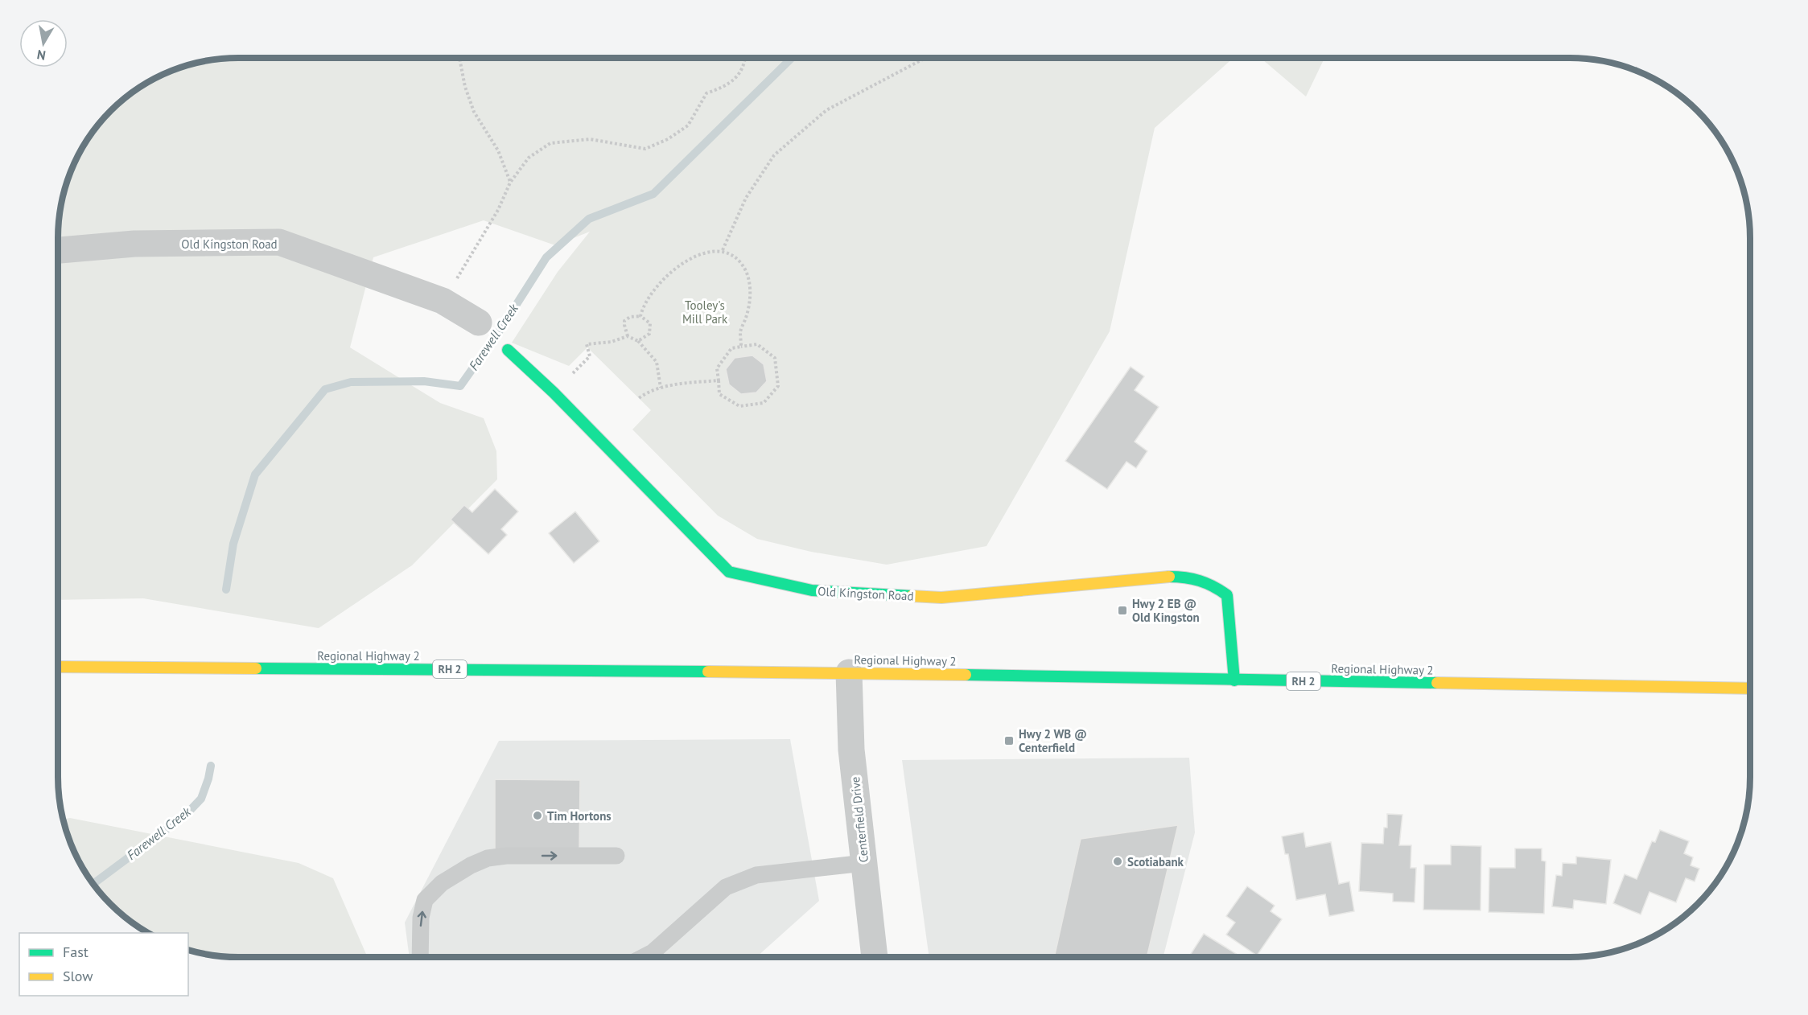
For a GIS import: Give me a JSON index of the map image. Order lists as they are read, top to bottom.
{
  "streets": {
    "main road": ["Old Kingston Road", "Regional Highway 2", "RH 2"],
    "street": ["Centerfield Drive"]
  },
  "crossings": [
    ["Old Kingston Road", "Regional Highway 2"],
    ["Regional Highway 2", "Centerfield Drive"]
  ],
  "water": ["Farewell Creek"],
  "parks": ["Tooley's Mill Park"],
  "places": {
    "transit": ["Hwy 2 EB @ Old Kingston", "Hwy 2 WB @ Centerfield"],
    "other": ["Tim Hortons", "Scotiabank"]
  },
  "legend": ["Fast", "Slow"],
  "north": "bottom"
}
